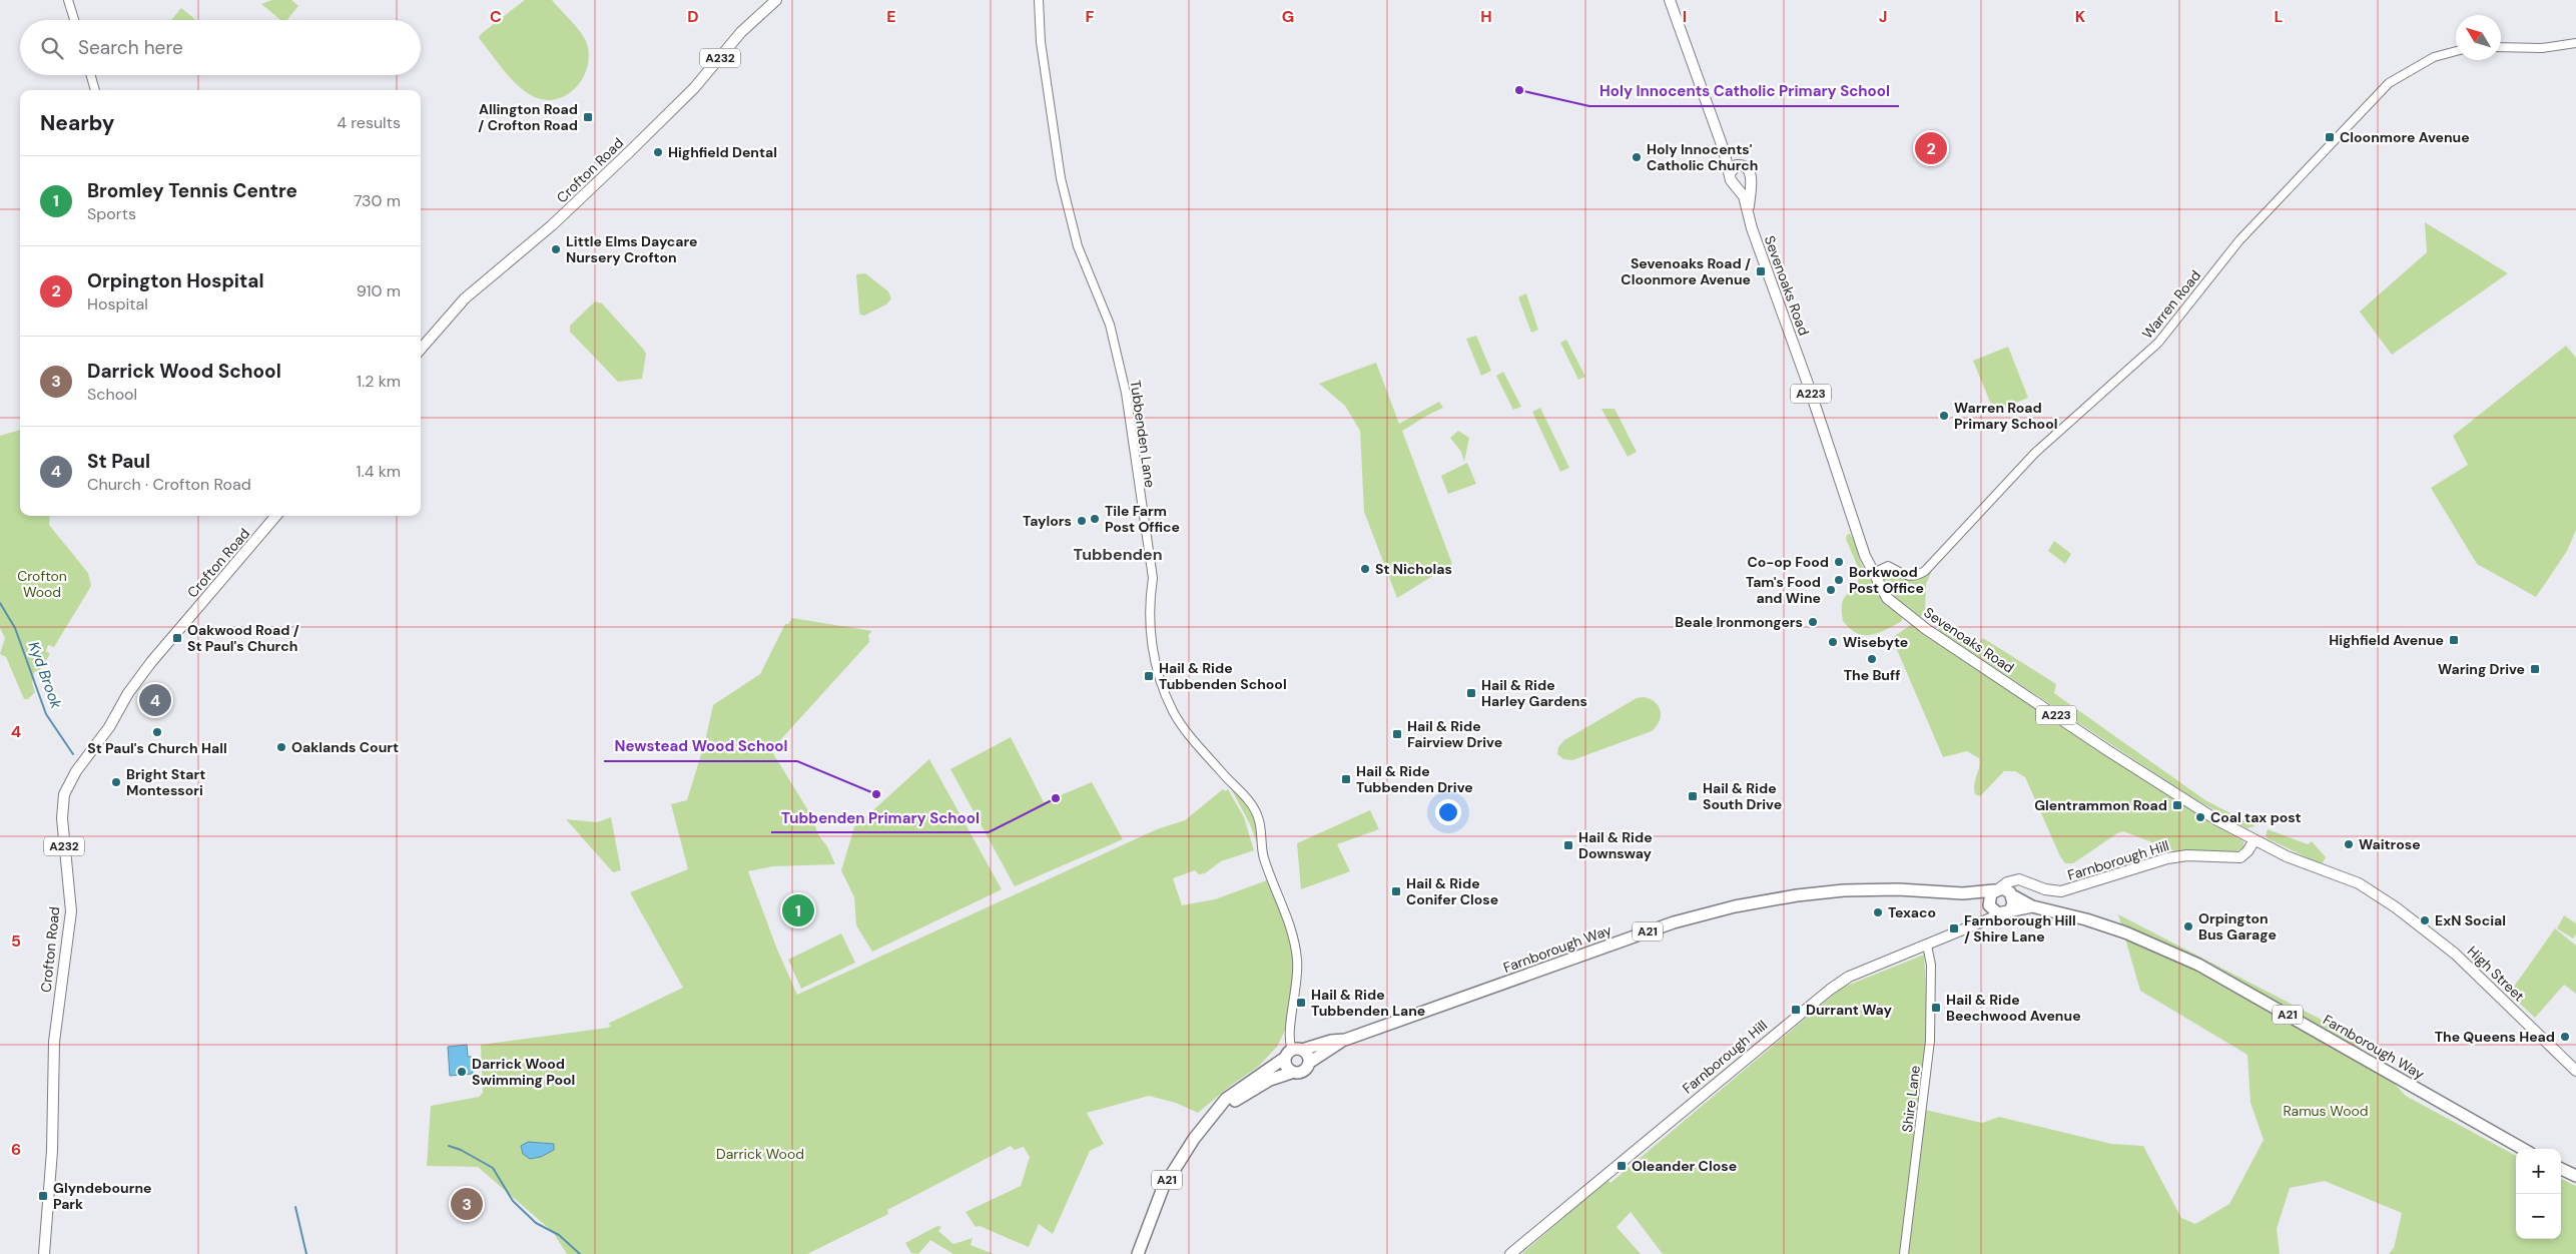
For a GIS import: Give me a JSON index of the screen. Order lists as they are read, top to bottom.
{
  "streets": {
    "highway": ["A21", "Farnborough Way"],
    "main road": [
      "A232",
      "Crofton Road",
      "Sevenoaks Road",
      "A223",
      "Farnborough Hill",
      "High Street"
    ],
    "street": ["Warren Road", "Tubbenden Lane", "Shire Lane"]
  },
  "crossings": [
    ["Sevenoaks Road", "Warren Road"],
    ["Sevenoaks Road", "A223"],
    ["Sevenoaks Road", "Farnborough Hill"],
    ["Sevenoaks Road", "High Street"],
    ["Tubbenden Lane", "Farnborough Way"],
    ["Farnborough Hill", "Farnborough Way"],
    ["Farnborough Hill", "High Street"],
    ["Farnborough Hill", "Shire Lane"]
  ],
  "districts": ["Tubbenden"],
  "water": ["Kyd Brook"],
  "parks": ["Crofton Wood", "Ramus Wood", "Darrick Wood"],
  "places": {
    "other": [
      "Holy Innocents Catholic Primary School",
      "Highfield Dental",
      "Holy Innocents' Catholic Church",
      "Little Elms Daycare Nursery Crofton",
      "Warren Road Primary School",
      "Tile Farm Post Office",
      "Taylors",
      "Co-op Food",
      "St Nicholas",
      "Borkwood Post Office",
      "Tam's Food and Wine",
      "Beale Ironmongers",
      "Wisebyte",
      "The Buff",
      "St Paul's Church Hall",
      "Oaklands Court",
      "Bright Start Montessori",
      "Newstead Wood School",
      "Tubbenden Primary School",
      "Coal tax post",
      "Waitrose",
      "Texaco",
      "ExN Social",
      "Orpington Bus Garage",
      "The Queens Head",
      "Darrick Wood Swimming Pool"
    ],
    "transit": [
      "Allington Road / Crofton Road",
      "Cloonmore Avenue",
      "Sevenoaks Road / Cloonmore Avenue",
      "Oakwood Road / St Paul's Church",
      "Highfield Avenue",
      "Waring Drive",
      "Hail & Ride Tubbenden School",
      "Hail & Ride Harley Gardens",
      "Hail & Ride Fairview Drive",
      "Hail & Ride Tubbenden Drive",
      "Hail & Ride South Drive",
      "Glentrammon Road",
      "Hail & Ride Downsway",
      "Hail & Ride Conifer Close",
      "Farnborough Hill / Shire Lane",
      "Hail & Ride Tubbenden Lane",
      "Hail & Ride Beechwood Avenue",
      "Durrant Way",
      "Oleander Close",
      "Glyndebourne Park"
    ]
  },
  "north": "top left",
  "page": {
    "search": "Search here",
    "heading": ["Nearby", "4 results"],
    "pins": [
      "2",
      "4",
      "1",
      "3"
    ],
    "list": [
      {
        "mark": "1",
        "name": "Bromley Tennis Centre",
        "note": "Sports",
        "value": "730 m"
      },
      {
        "mark": "2",
        "name": "Orpington Hospital",
        "note": "Hospital",
        "value": "910 m"
      },
      {
        "mark": "3",
        "name": "Darrick Wood School",
        "note": "School",
        "value": "1.2 km"
      },
      {
        "mark": "4",
        "name": "St Paul",
        "note": "Church · Crofton Road",
        "value": "1.4 km"
      }
    ],
    "map_buttons": ["+", "−"]
  },
  "grid": {
    "columns": [
      "C",
      "D",
      "E",
      "F",
      "G",
      "H",
      "I",
      "J",
      "K",
      "L"
    ],
    "rows": ["4", "5", "6"]
  }
}
